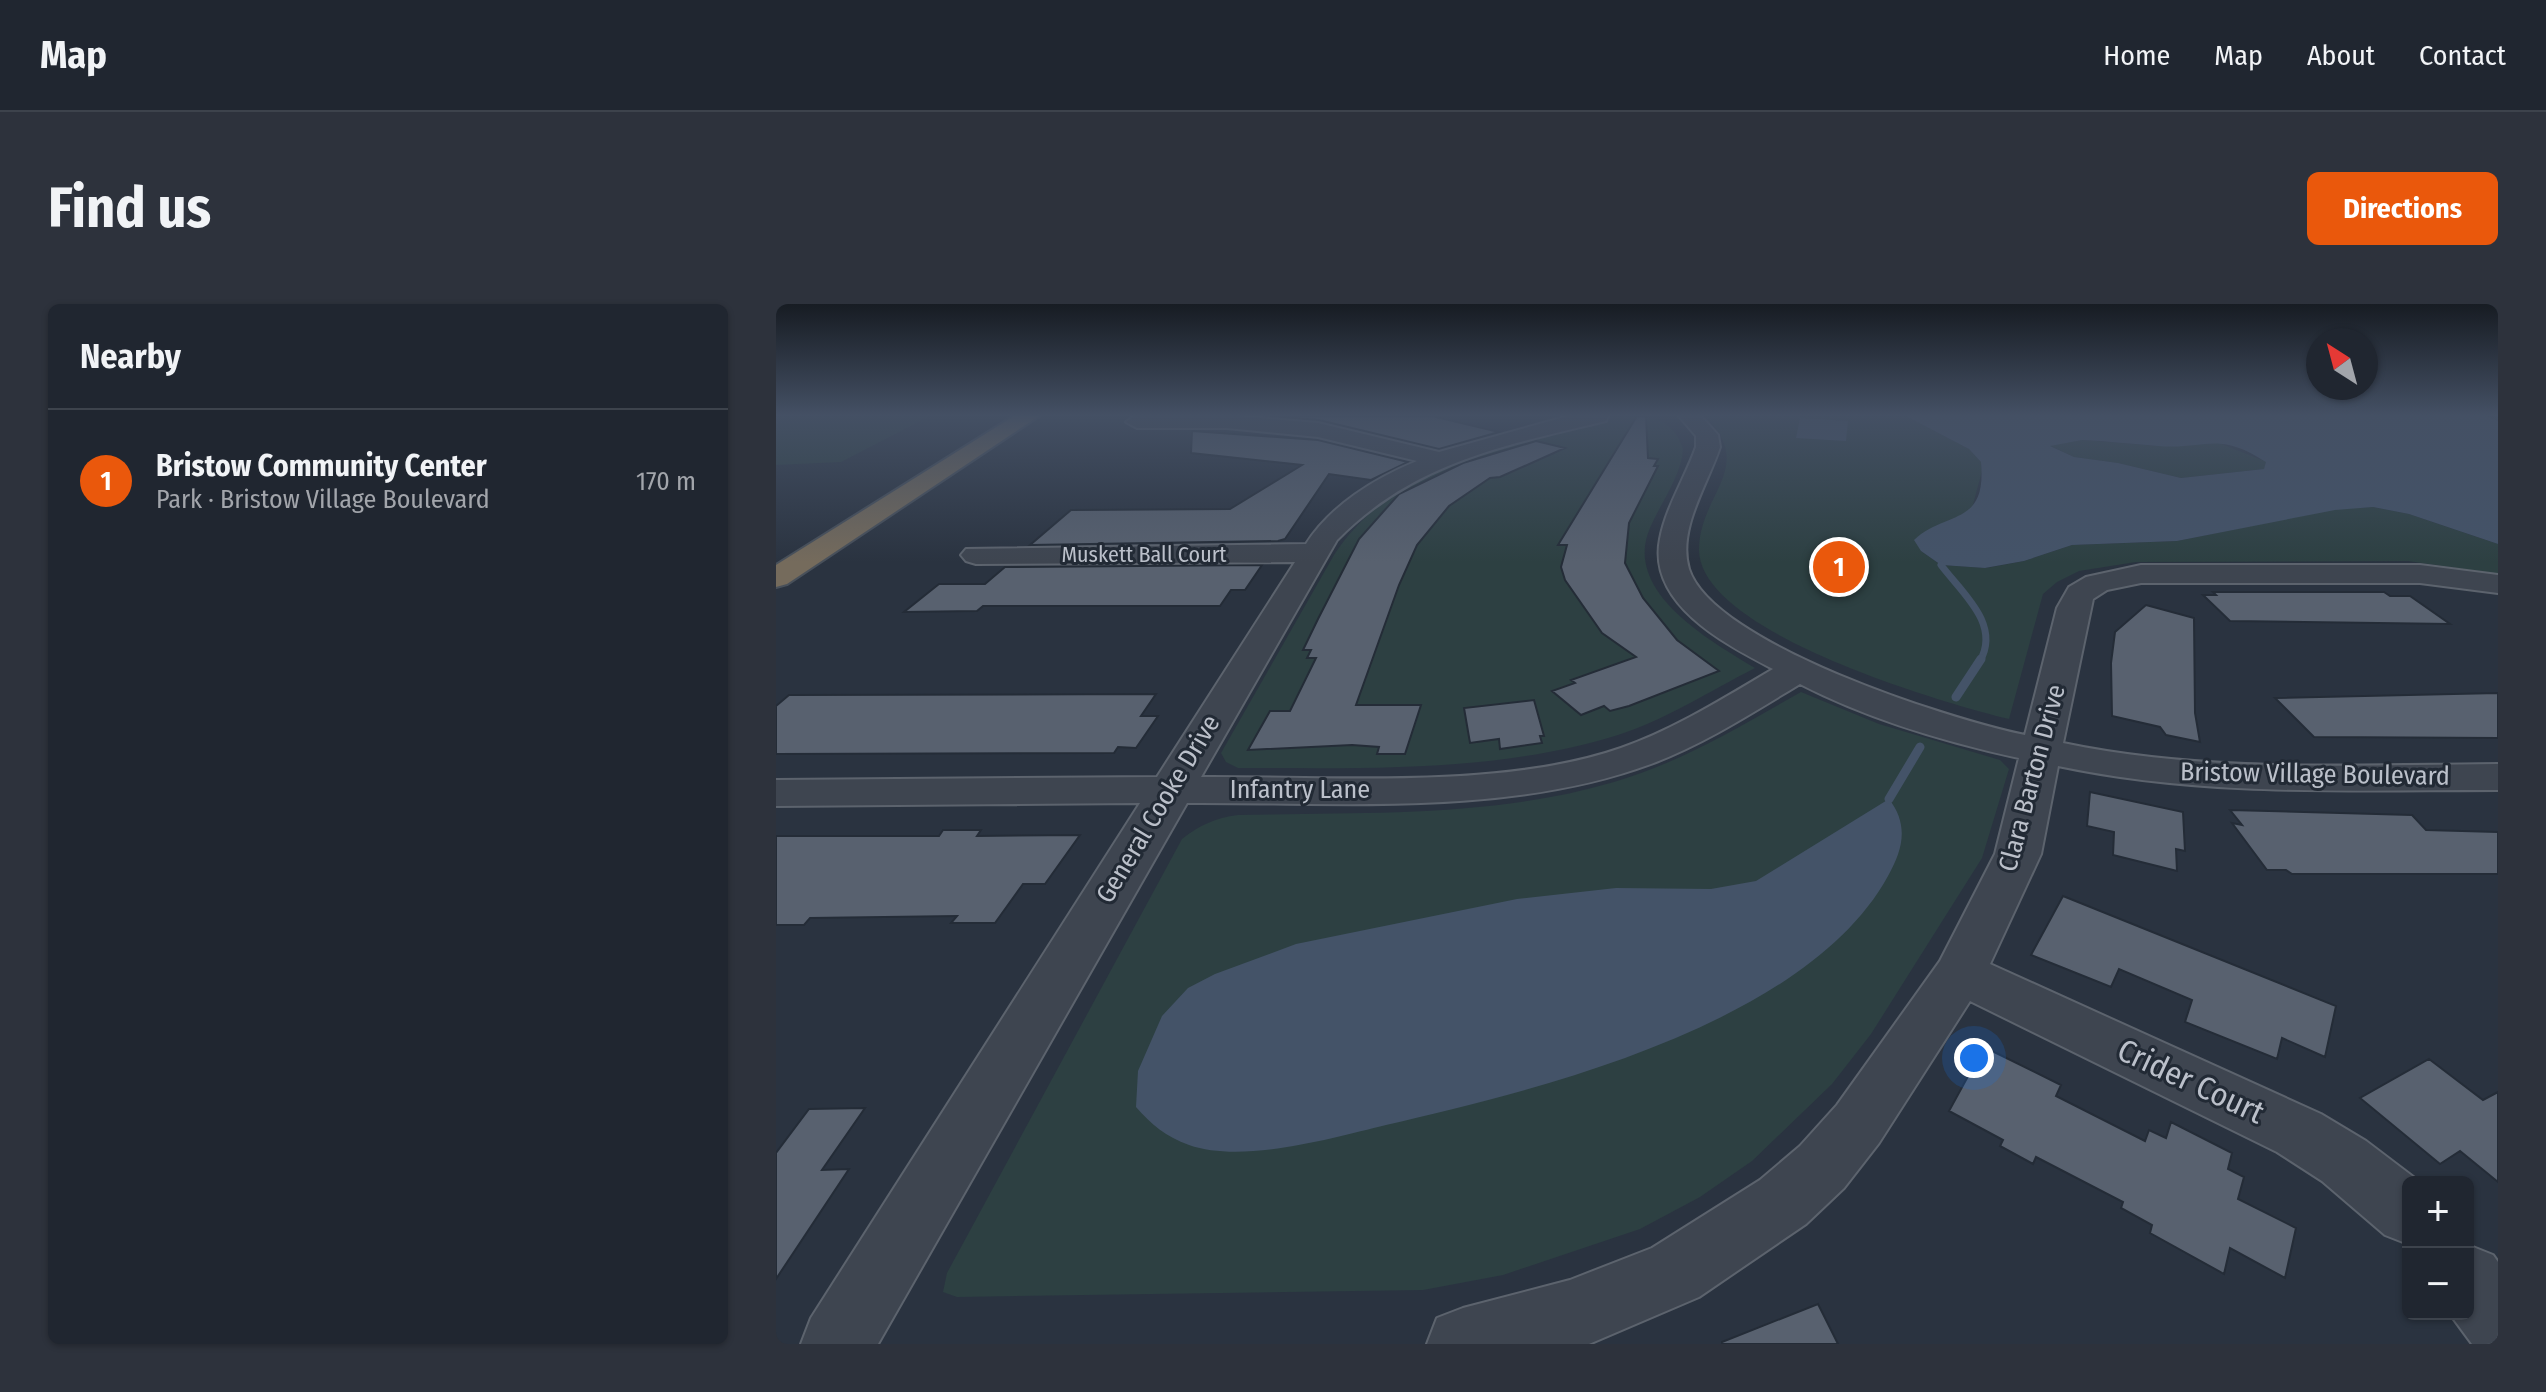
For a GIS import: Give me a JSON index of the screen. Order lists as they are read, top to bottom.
{
  "streets": {
    "street": [
      "Muskett Ball Court",
      "Bristow Village Boulevard",
      "Clara Barton Drive",
      "Infantry Lane",
      "General Cooke Drive",
      "Crider Court"
    ]
  },
  "crossings": [
    ["Muskett Ball Court", "General Cooke Drive"],
    ["Bristow Village Boulevard", "Clara Barton Drive"],
    ["Bristow Village Boulevard", "Infantry Lane"],
    ["Clara Barton Drive", "Crider Court"],
    ["Infantry Lane", "General Cooke Drive"]
  ],
  "north": "top left",
  "page": {
    "header": "Map",
    "nav": [
      "Home",
      "Map",
      "About",
      "Contact"
    ],
    "buttons": "Directions",
    "title": "Find us",
    "heading": "Nearby",
    "list": [
      {
        "mark": "1",
        "name": "Bristow Community Center",
        "note": "Park · Bristow Village Boulevard",
        "value": "170 m"
      }
    ],
    "pins": "1",
    "map_buttons": ["+", "−"]
  }
}
